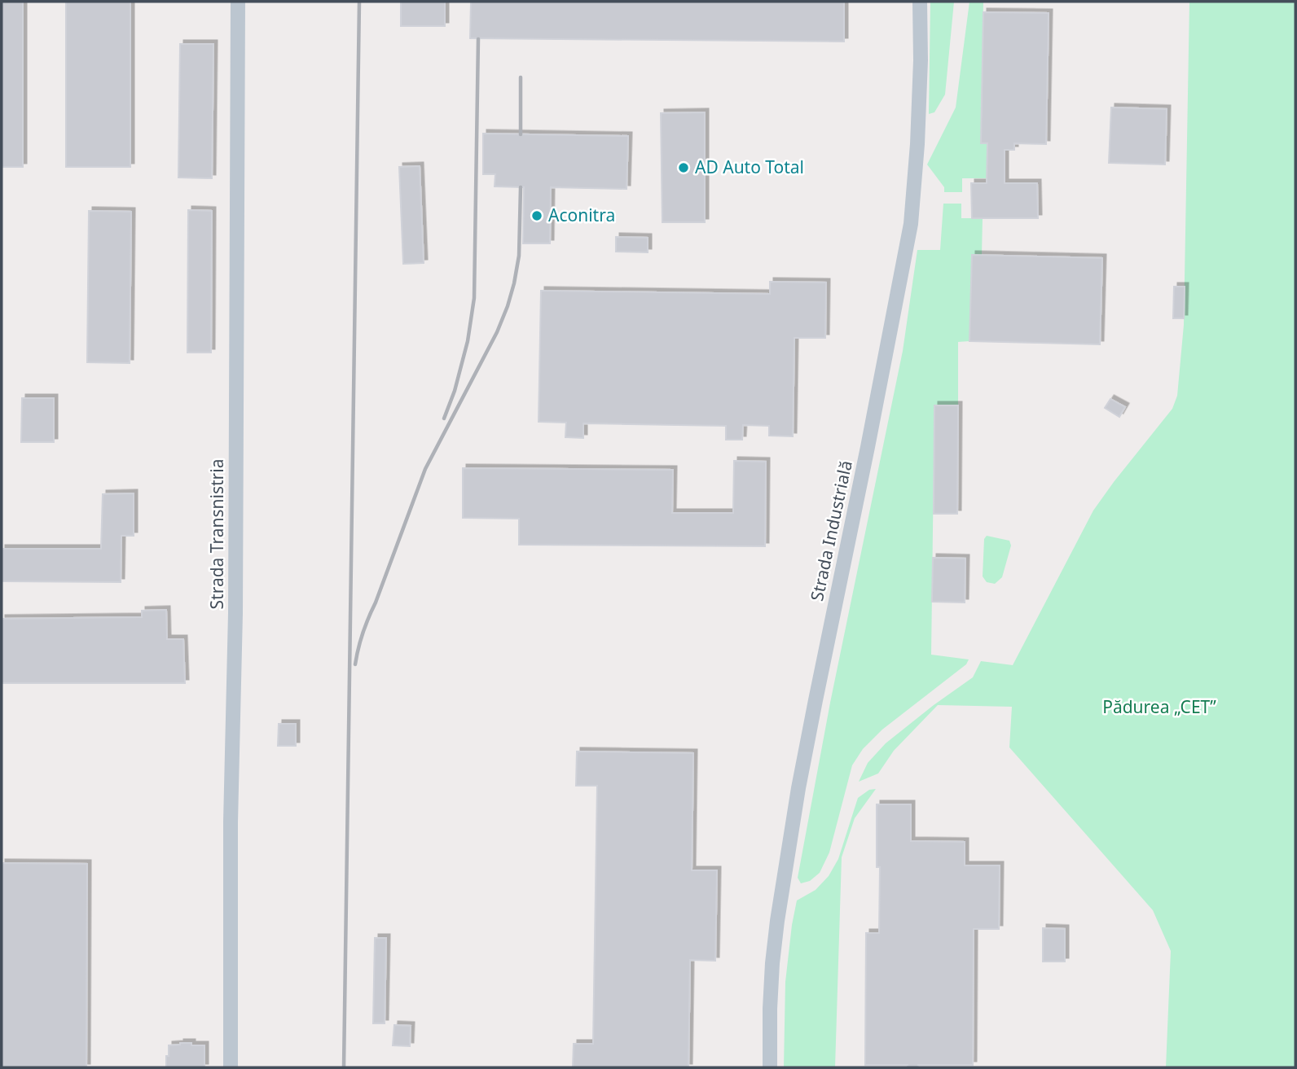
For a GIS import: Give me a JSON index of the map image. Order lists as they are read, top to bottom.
{
  "streets": {
    "street": ["Strada Industrială", "Strada Transnistria"]
  },
  "parks": ["Pădurea „CET”"],
  "places": ["AD Auto Total", "Aconitra"]
}
